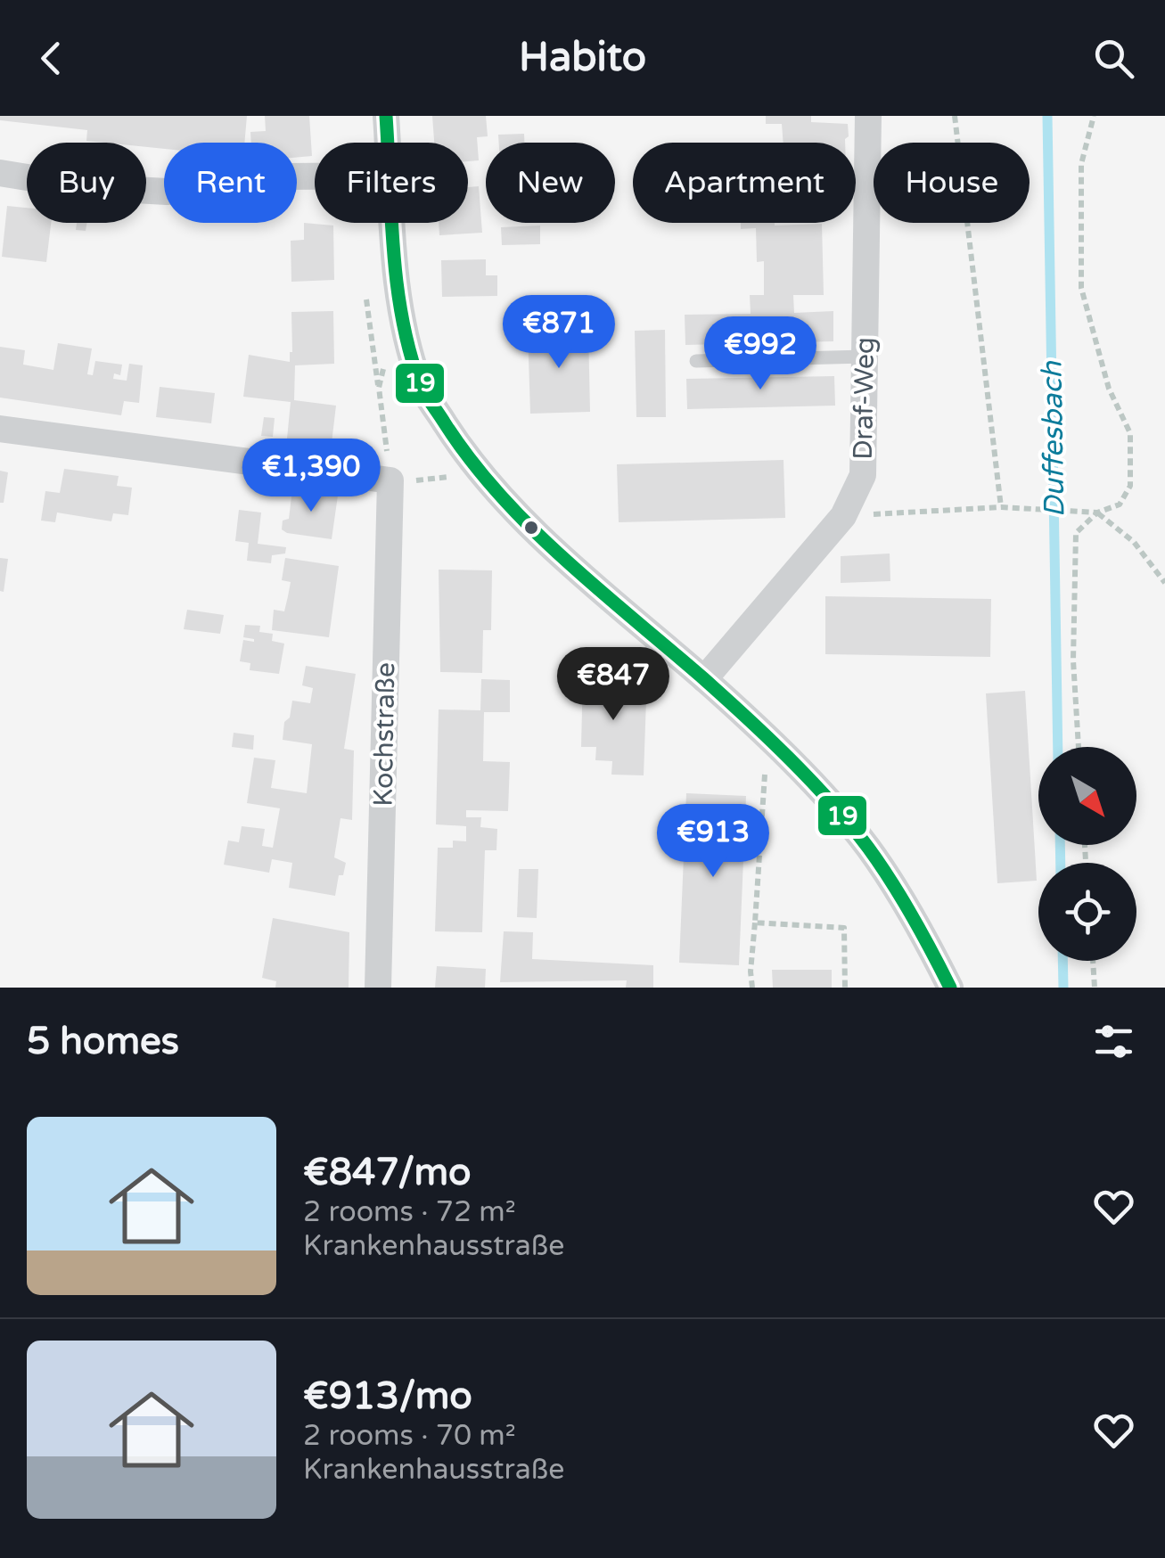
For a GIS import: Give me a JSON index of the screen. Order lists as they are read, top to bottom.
{
  "streets": {
    "street": ["Draf-Weg", "Kochstraße"]
  },
  "water": ["Duffesbach"],
  "lines": ["transit line 19"],
  "north": "bottom right",
  "page": {
    "header": "Habito",
    "chip": [
      "Buy",
      "Rent",
      "Filters",
      "New",
      "Apartment",
      "House"
    ],
    "price": [
      "€871",
      "€992",
      "€1,390",
      "€847",
      "€913"
    ],
    "heading": "5 homes",
    "list": [
      {
        "name": "€847/mo",
        "note": "2 rooms · 72 m² · Krankenhausstraße"
      },
      {
        "name": "€913/mo",
        "note": "2 rooms · 70 m² · Krankenhausstraße"
      }
    ]
  }
}
